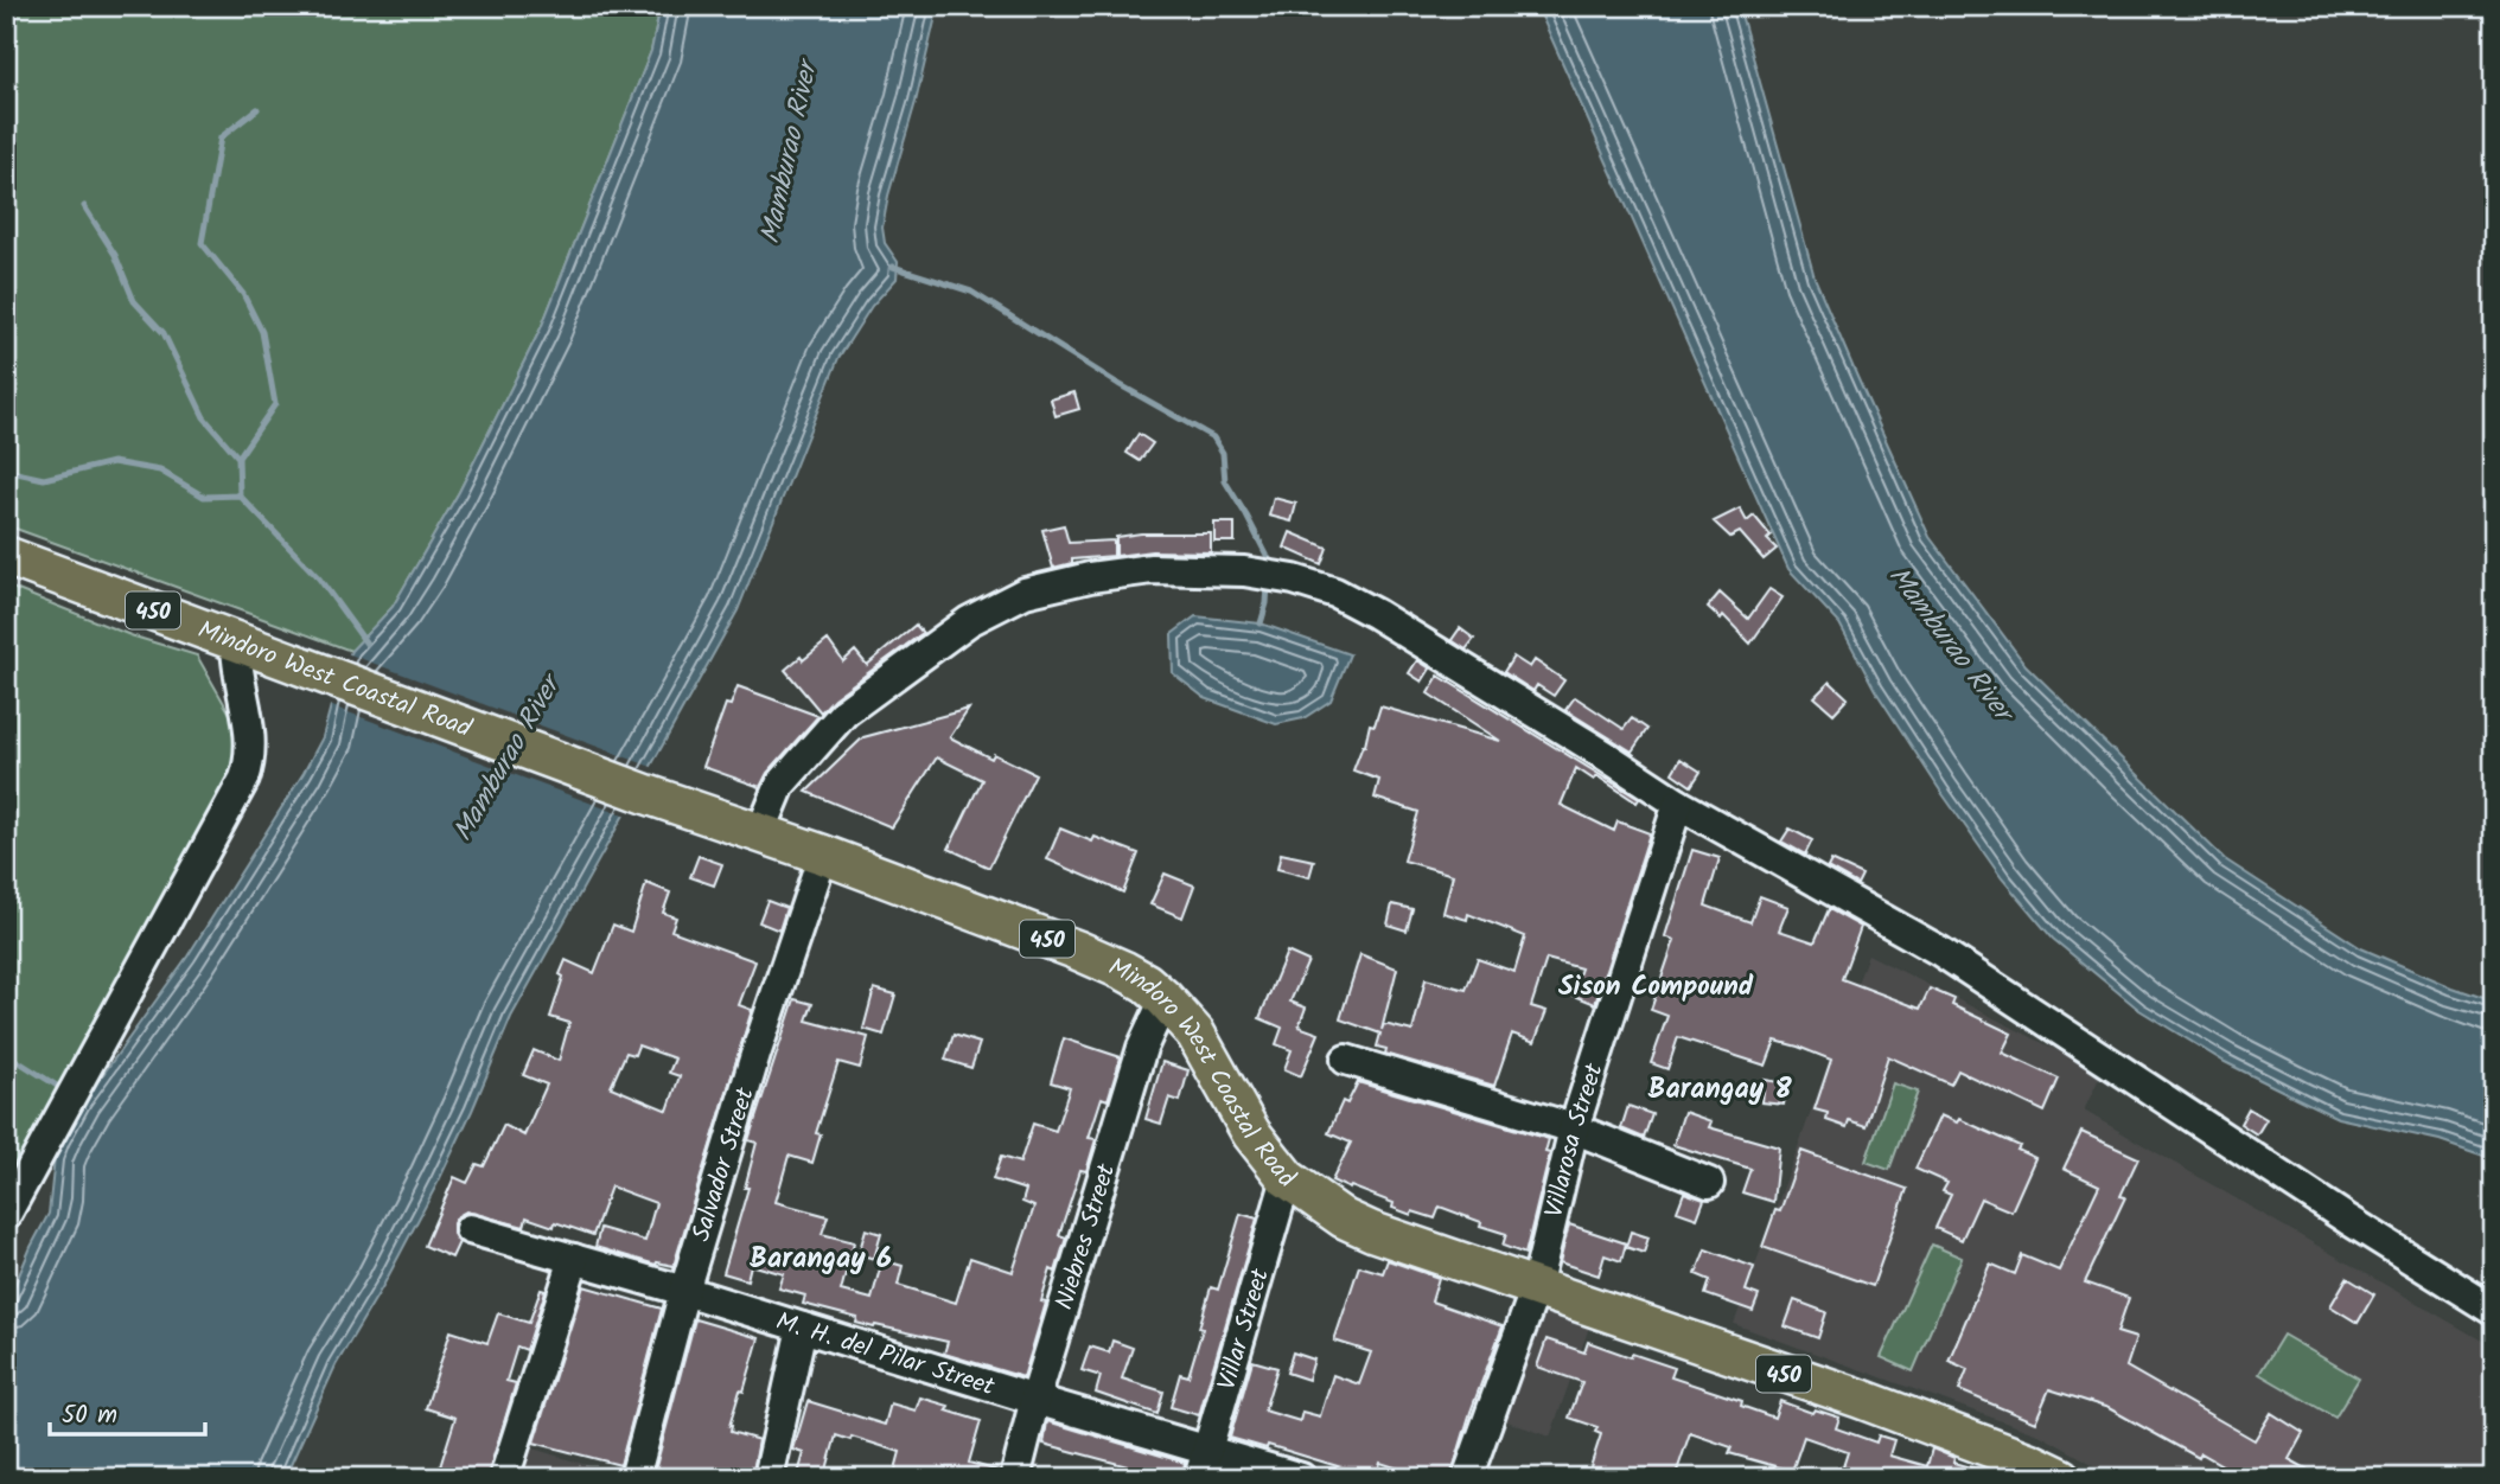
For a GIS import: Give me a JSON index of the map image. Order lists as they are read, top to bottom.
{
  "streets": {
    "main road": ["450", "Mindoro West Coastal Road"],
    "street": [
      "Villarosa Street",
      "Salvador Street",
      "Niebres Street",
      "Villar Street",
      "M. H. del Pilar Street"
    ]
  },
  "crossings": [
    ["Mindoro West Coastal Road", "Villarosa Street"],
    ["Mindoro West Coastal Road", "Salvador Street"],
    ["Mindoro West Coastal Road", "Niebres Street"],
    ["Mindoro West Coastal Road", "Villar Street"],
    ["Salvador Street", "M. H. del Pilar Street"],
    ["Niebres Street", "M. H. del Pilar Street"],
    ["Villar Street", "M. H. del Pilar Street"]
  ],
  "districts": ["Sison Compound", "Barangay 8", "Barangay 6"],
  "water": ["Mamburao River"],
  "scale_bar": "50 m"
}
